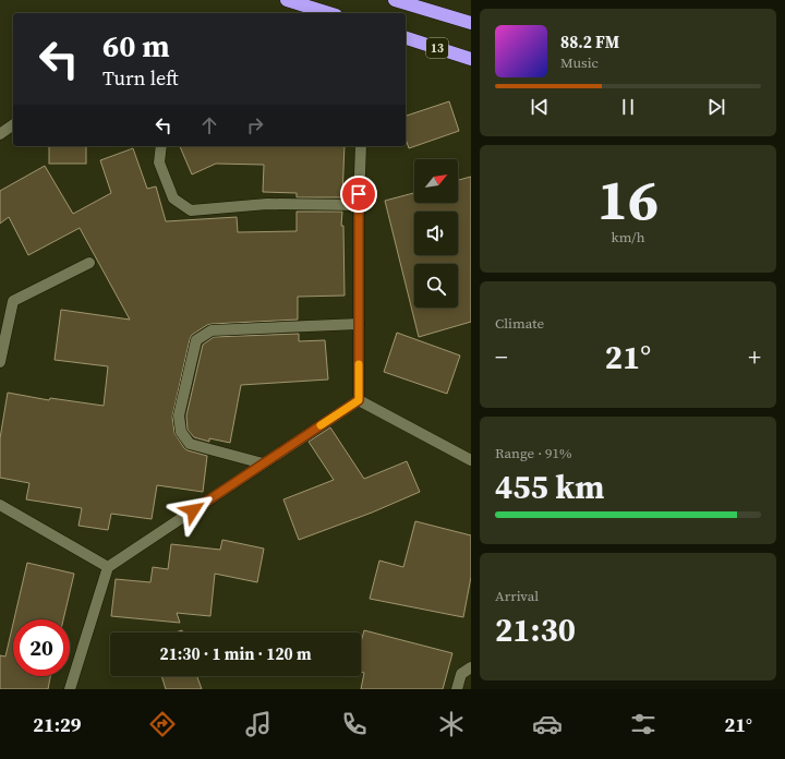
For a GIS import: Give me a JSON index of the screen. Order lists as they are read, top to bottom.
{
  "streets": {
    "highway": ["13"]
  },
  "north": "top right",
  "page": {
    "turn": ["60 m", "Turn left"],
    "song": ["88.2 FM", "Music"],
    "tile": [
      ["16", "km/h"],
      "Climate",
      ["Range · 91%", "455 km"],
      ["Arrival", "21:30"]
    ],
    "heat": ["−", "21°", "+"],
    "limit": "20",
    "trip": "21:30 · 1 min · 120 m",
    "tabs": ["21:29", "21°"]
  }
}
